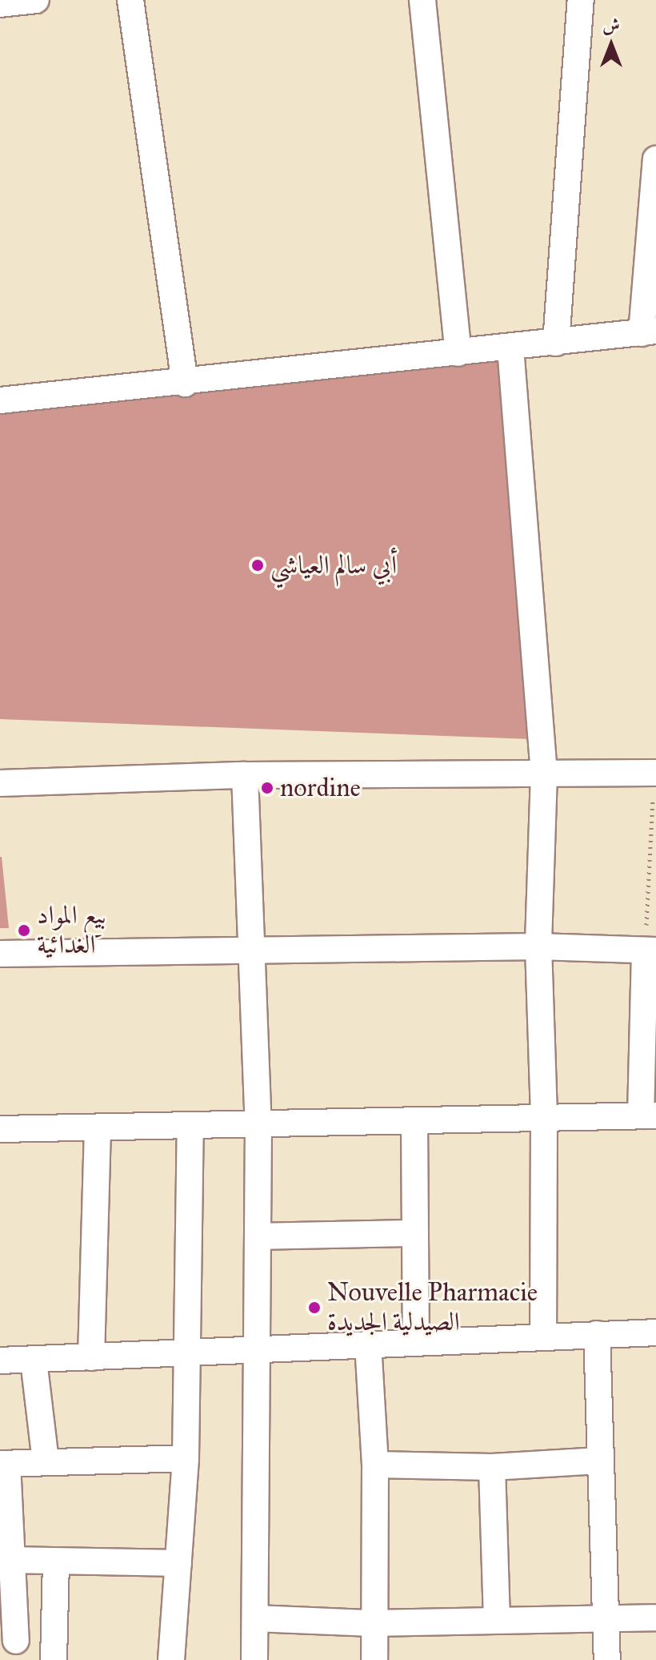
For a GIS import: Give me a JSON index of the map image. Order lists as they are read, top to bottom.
{
  "places": [
    "أبي سالم العياشي",
    "nordine",
    "بيع المواد الغدائية",
    "Nouvelle Pharmacie الصيدلية الجديدة"
  ],
  "north": "top"
}
